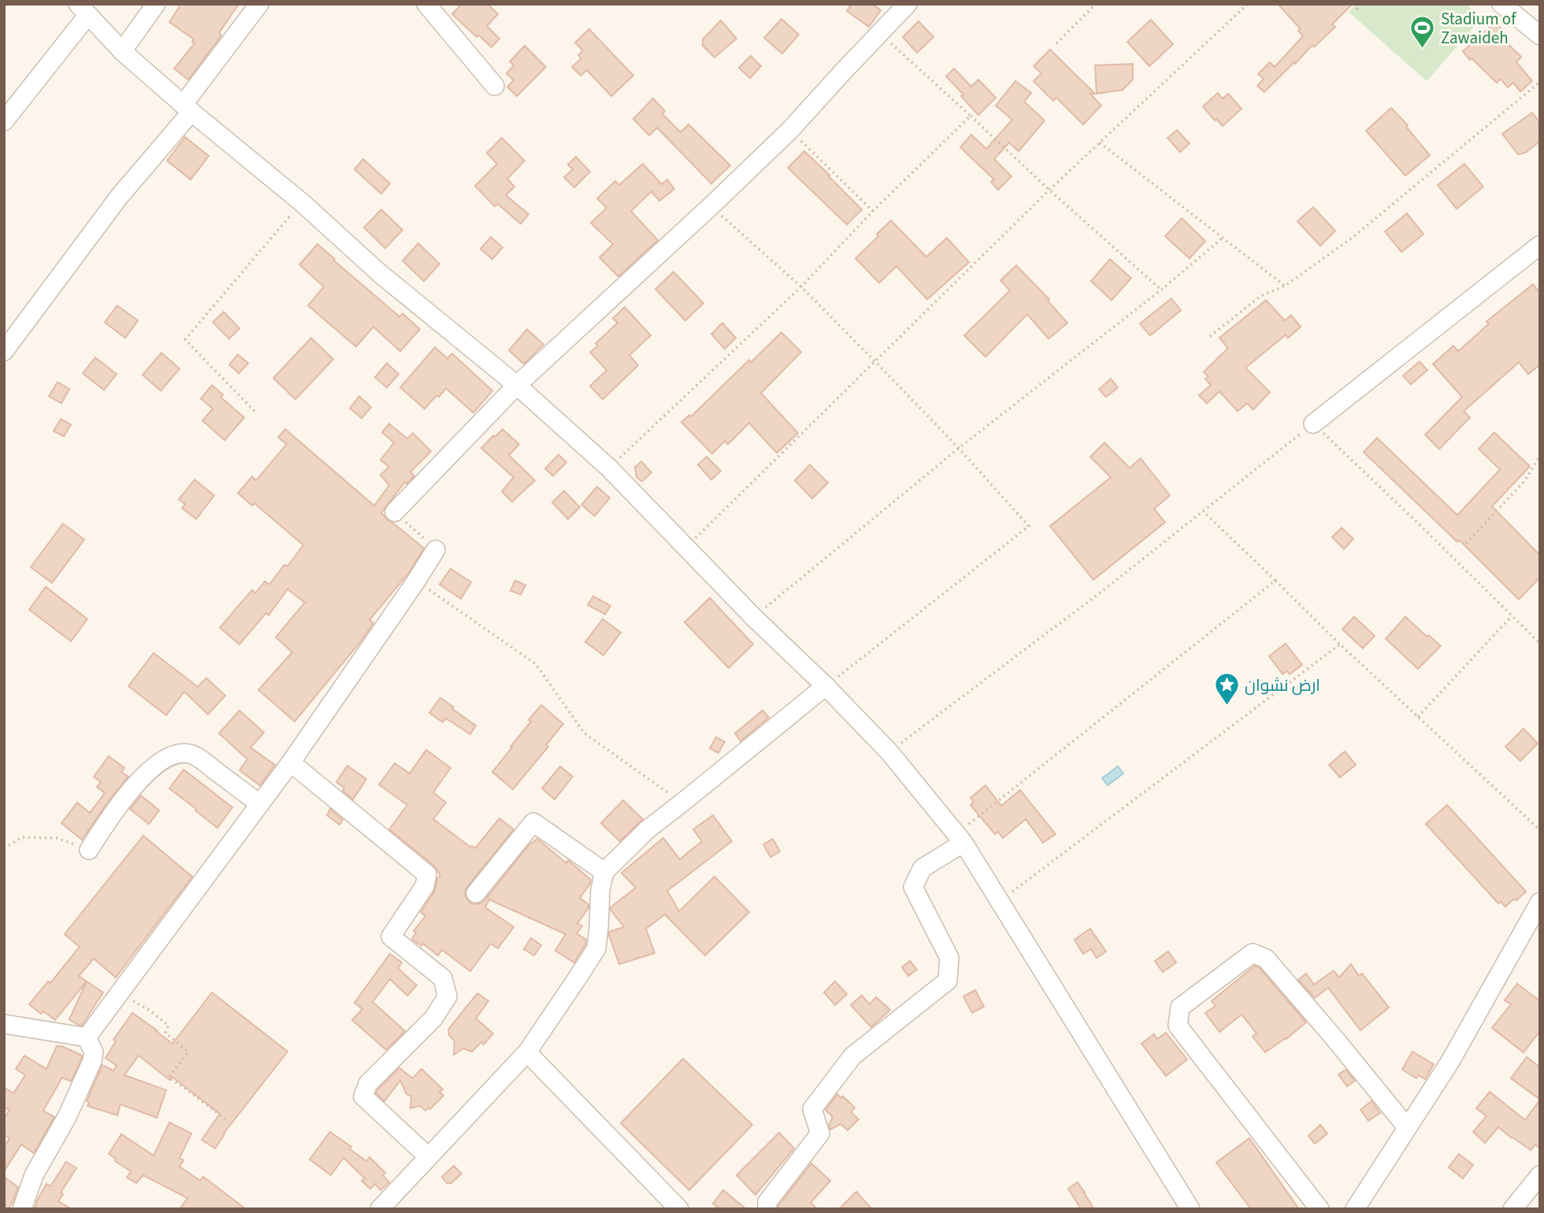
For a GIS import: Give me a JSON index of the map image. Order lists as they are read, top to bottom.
{
  "places": {
    "sports": ["Stadium of Zawaideh"],
    "place": ["ارض نشوان"]
  }
}
